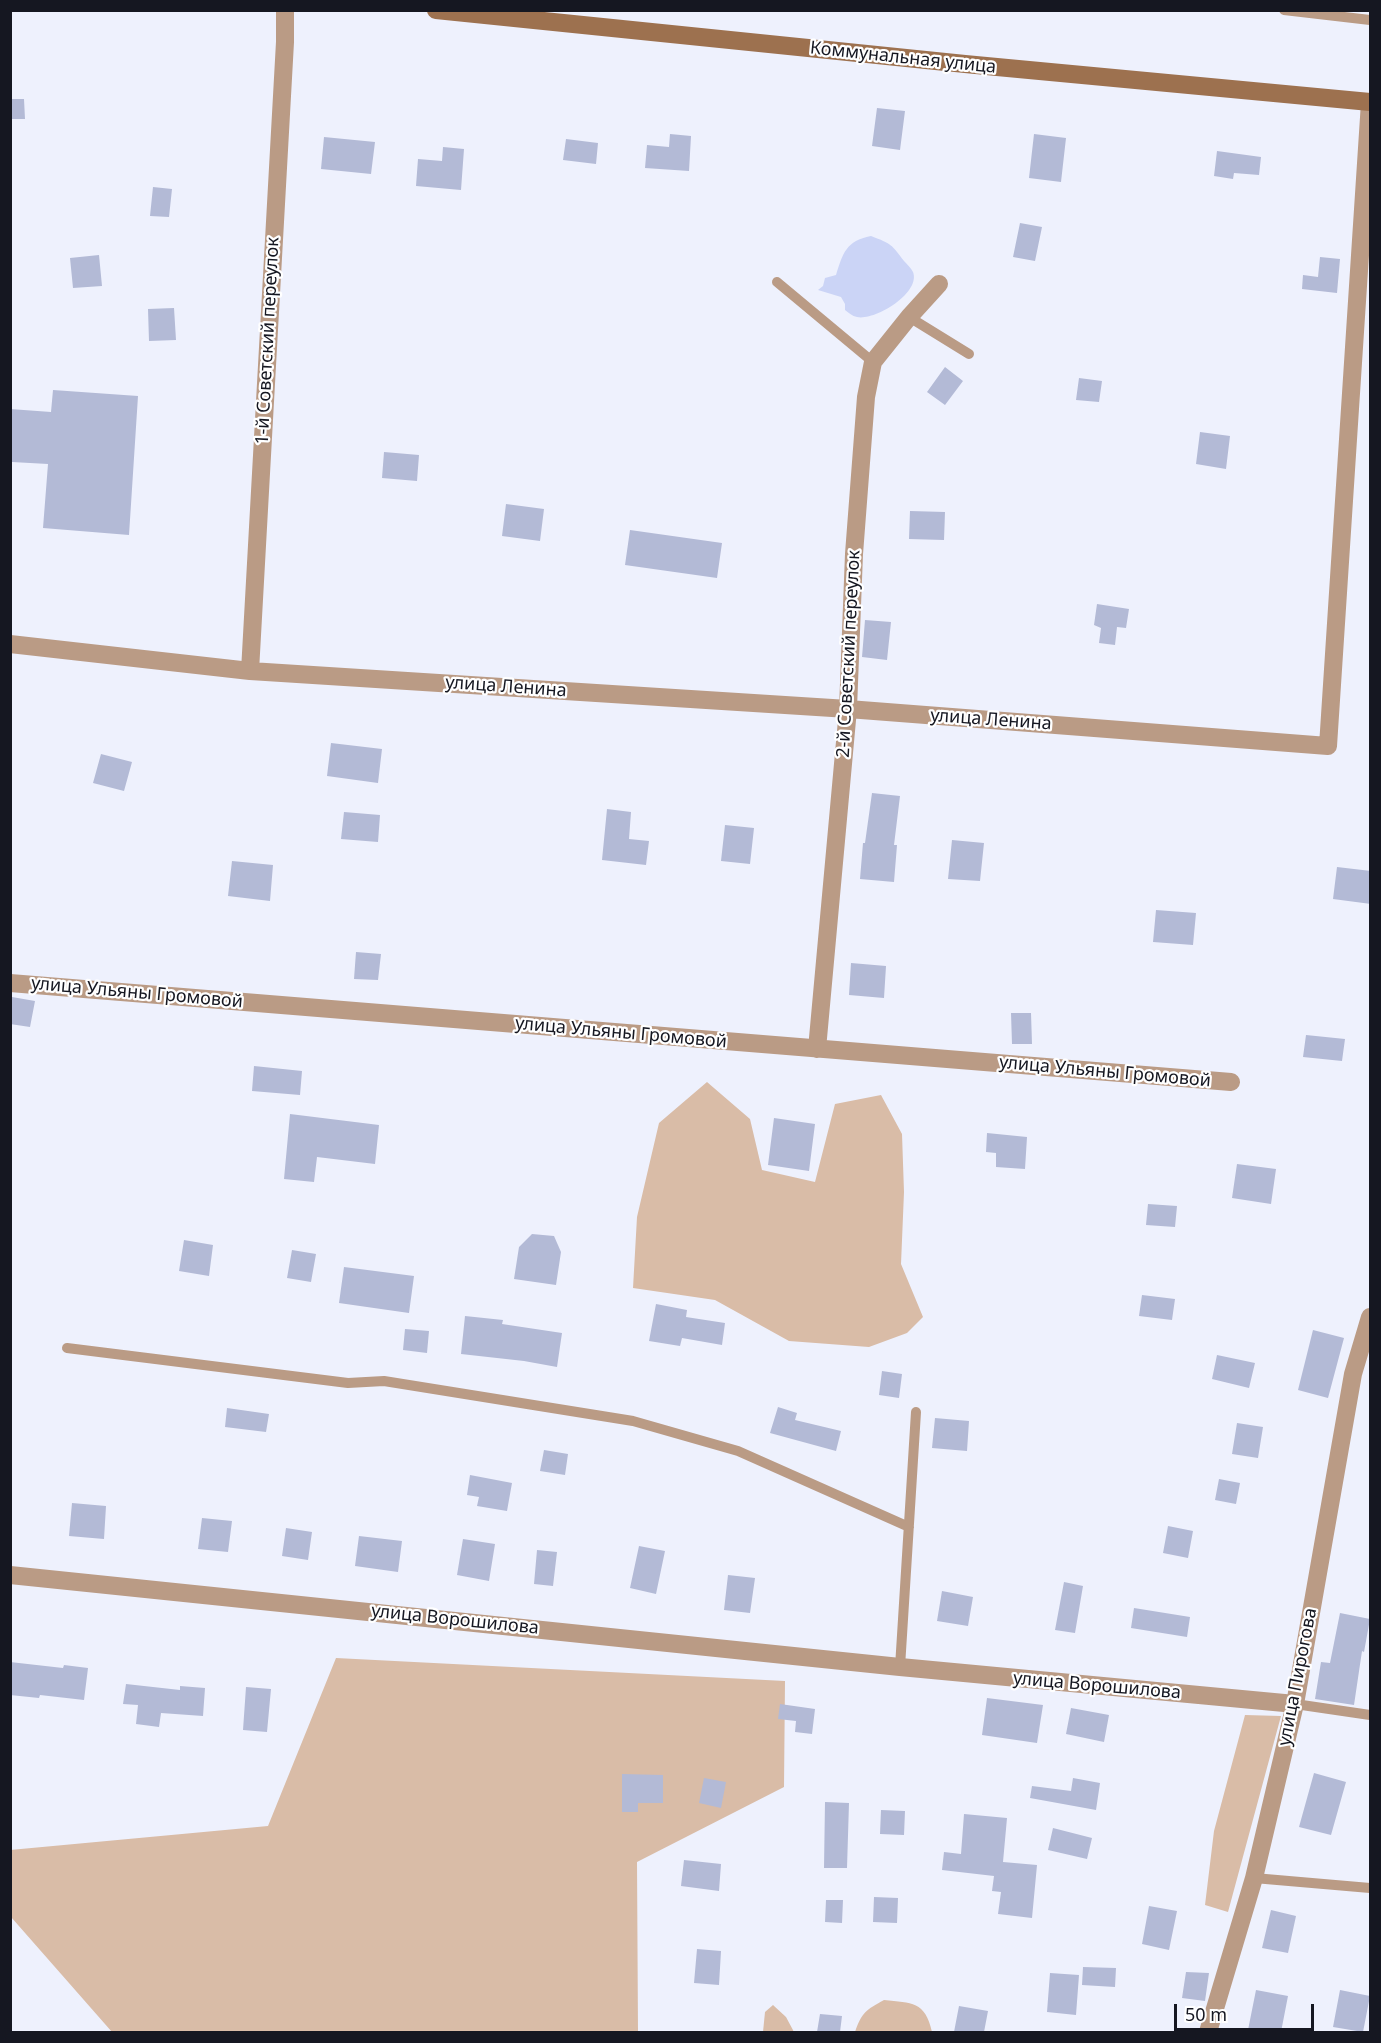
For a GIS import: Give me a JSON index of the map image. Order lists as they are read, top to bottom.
{
  "streets": {
    "street": [
      "Коммунальная улица",
      "1-й Советский переулок",
      "2-й Советский переулок",
      "улица Ленина",
      "улица Ульяны Громовой",
      "улица Ворошилова",
      "улица Пирогова"
    ]
  },
  "crossings": [
    ["Коммунальная улица", "улица Ленина"],
    ["1-й Советский переулок", "улица Ленина"],
    ["2-й Советский переулок", "улица Ленина"],
    ["2-й Советский переулок", "улица Ульяны Громовой"],
    ["улица Ворошилова", "улица Пирогова"]
  ],
  "scale_bar": "50 m"
}
